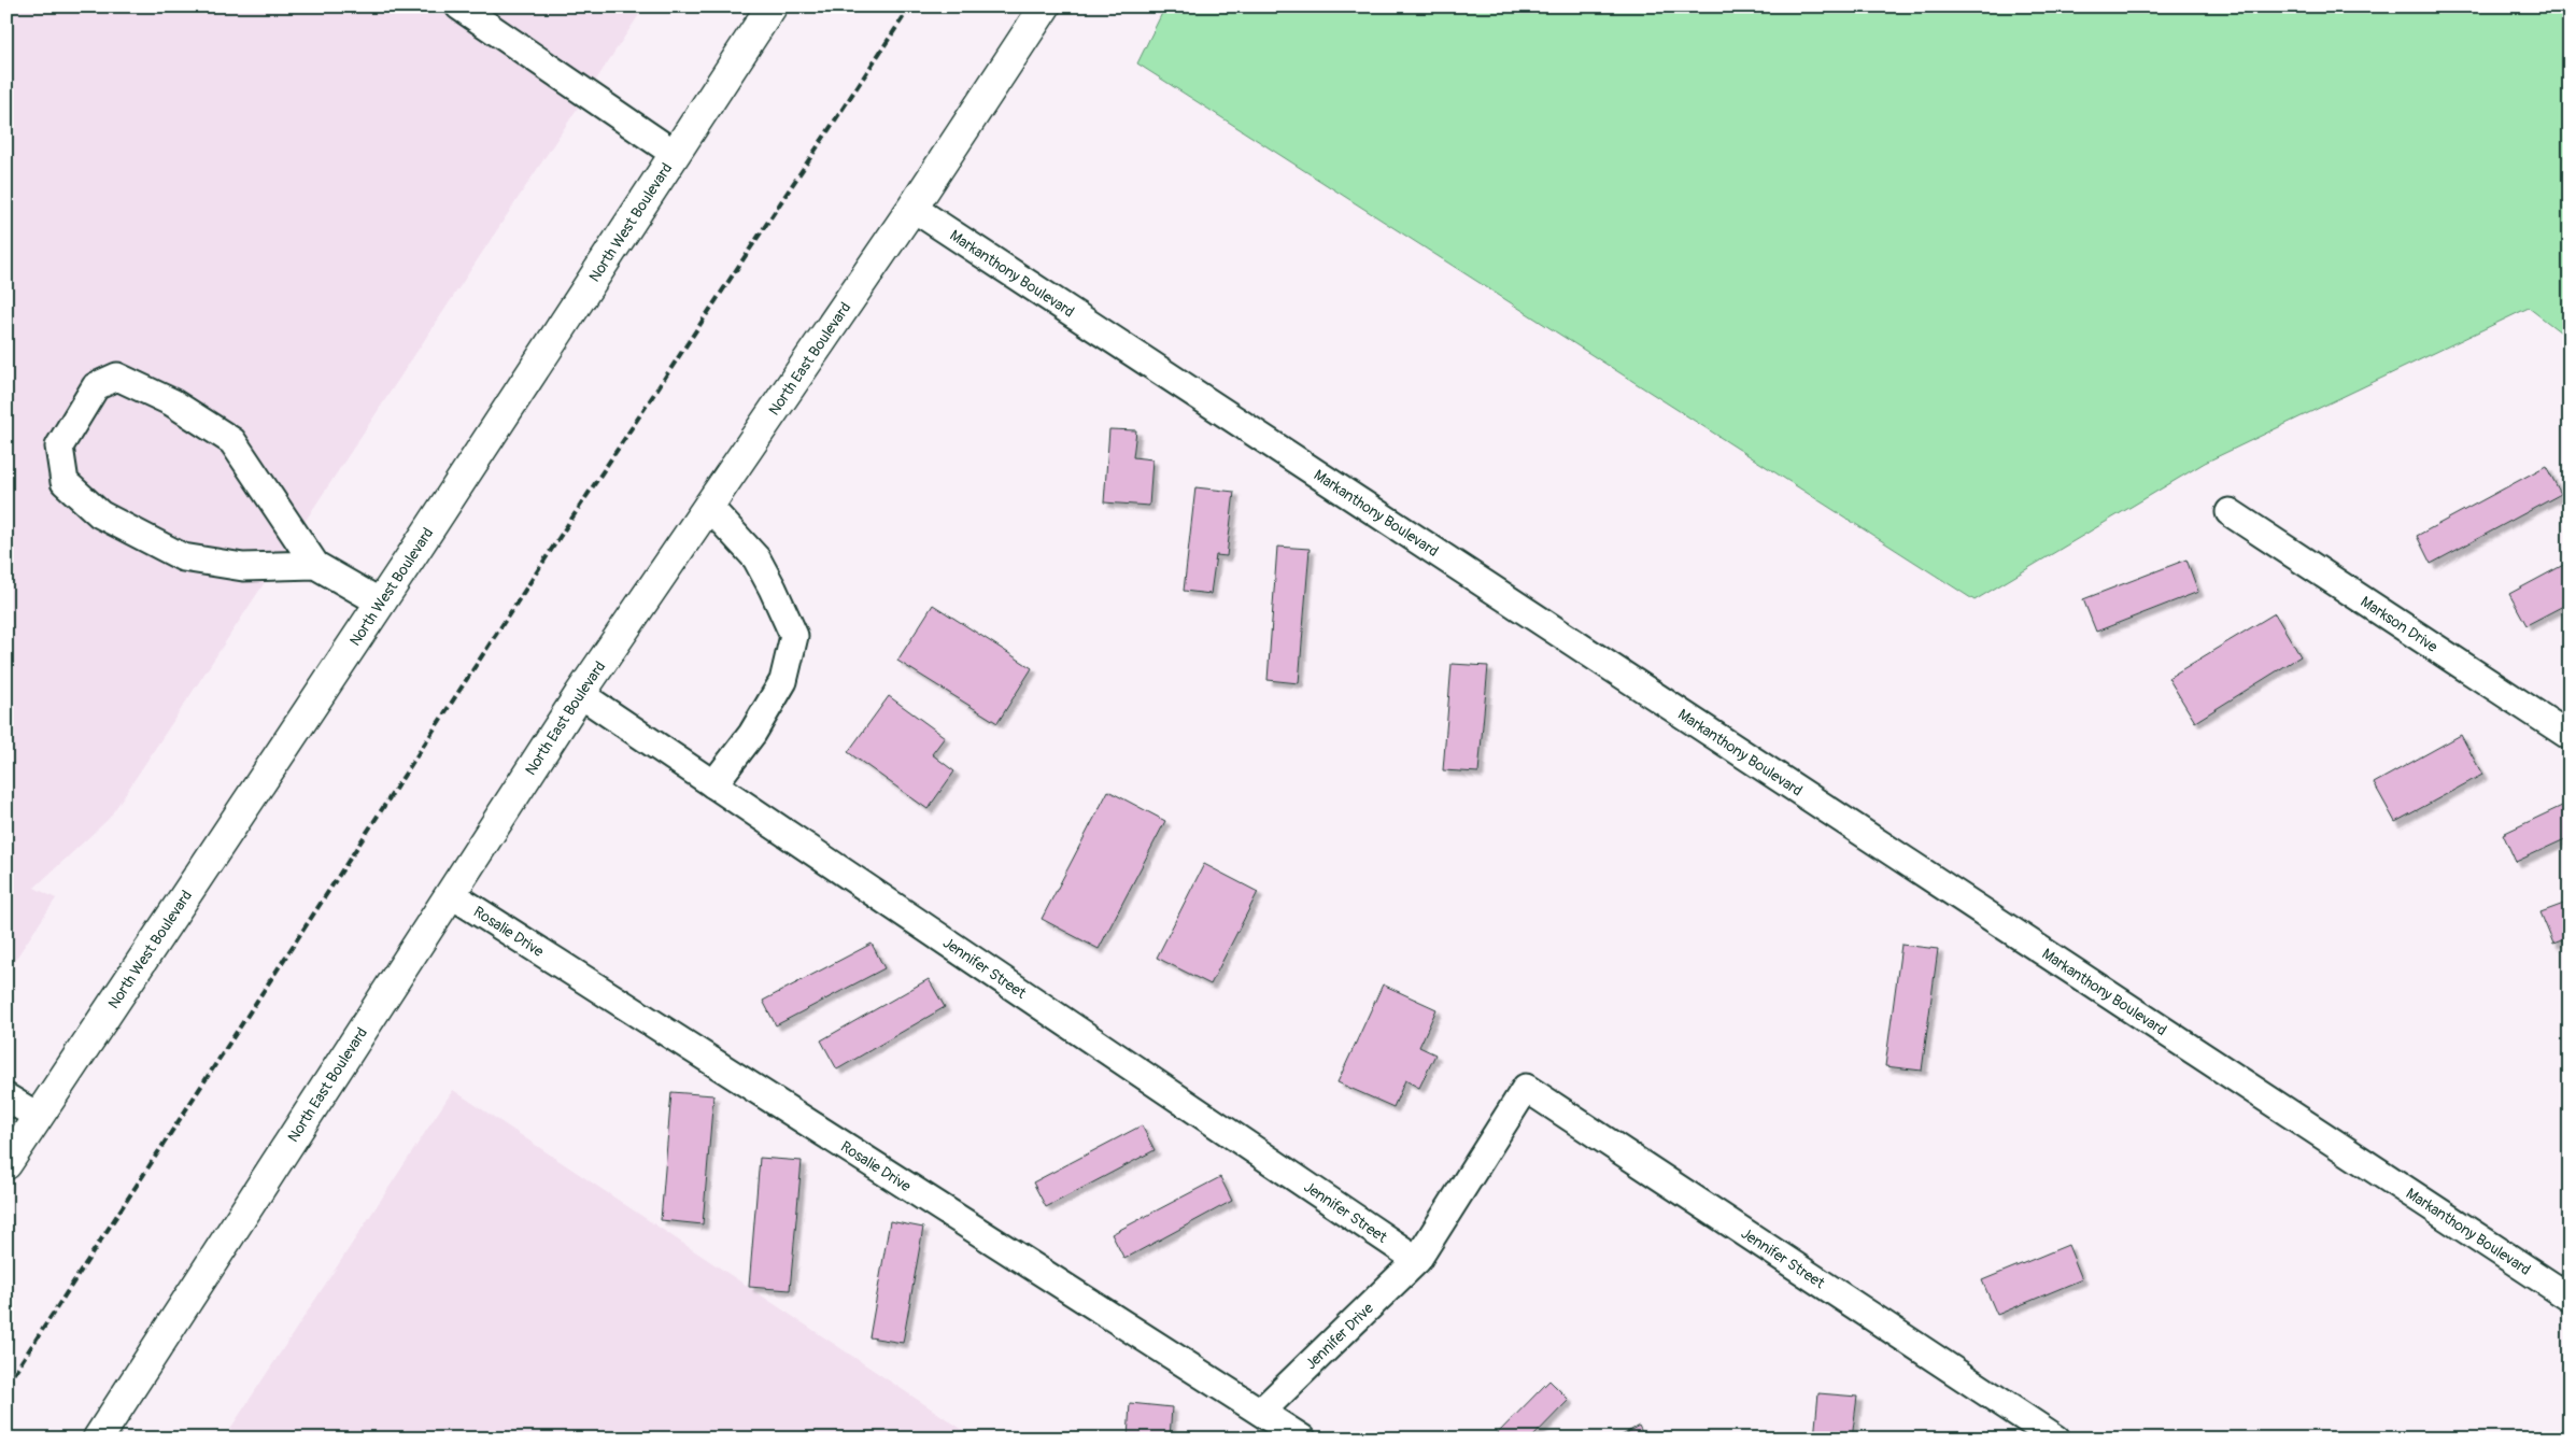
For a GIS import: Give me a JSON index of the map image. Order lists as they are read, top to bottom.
{
  "streets": {
    "main road": ["North West Boulevard", "North East Boulevard"],
    "lane": [
      "Markanthony Boulevard",
      "Markson Drive",
      "Rosalie Drive",
      "Jennifer Street",
      "Jennifer Drive"
    ]
  },
  "crossings": [
    ["Markanthony Boulevard", "North East Boulevard"],
    ["North East Boulevard", "Rosalie Drive"],
    ["North East Boulevard", "Jennifer Street"],
    ["Rosalie Drive", "Jennifer Drive"],
    ["Jennifer Street", "Jennifer Drive"]
  ]
}
